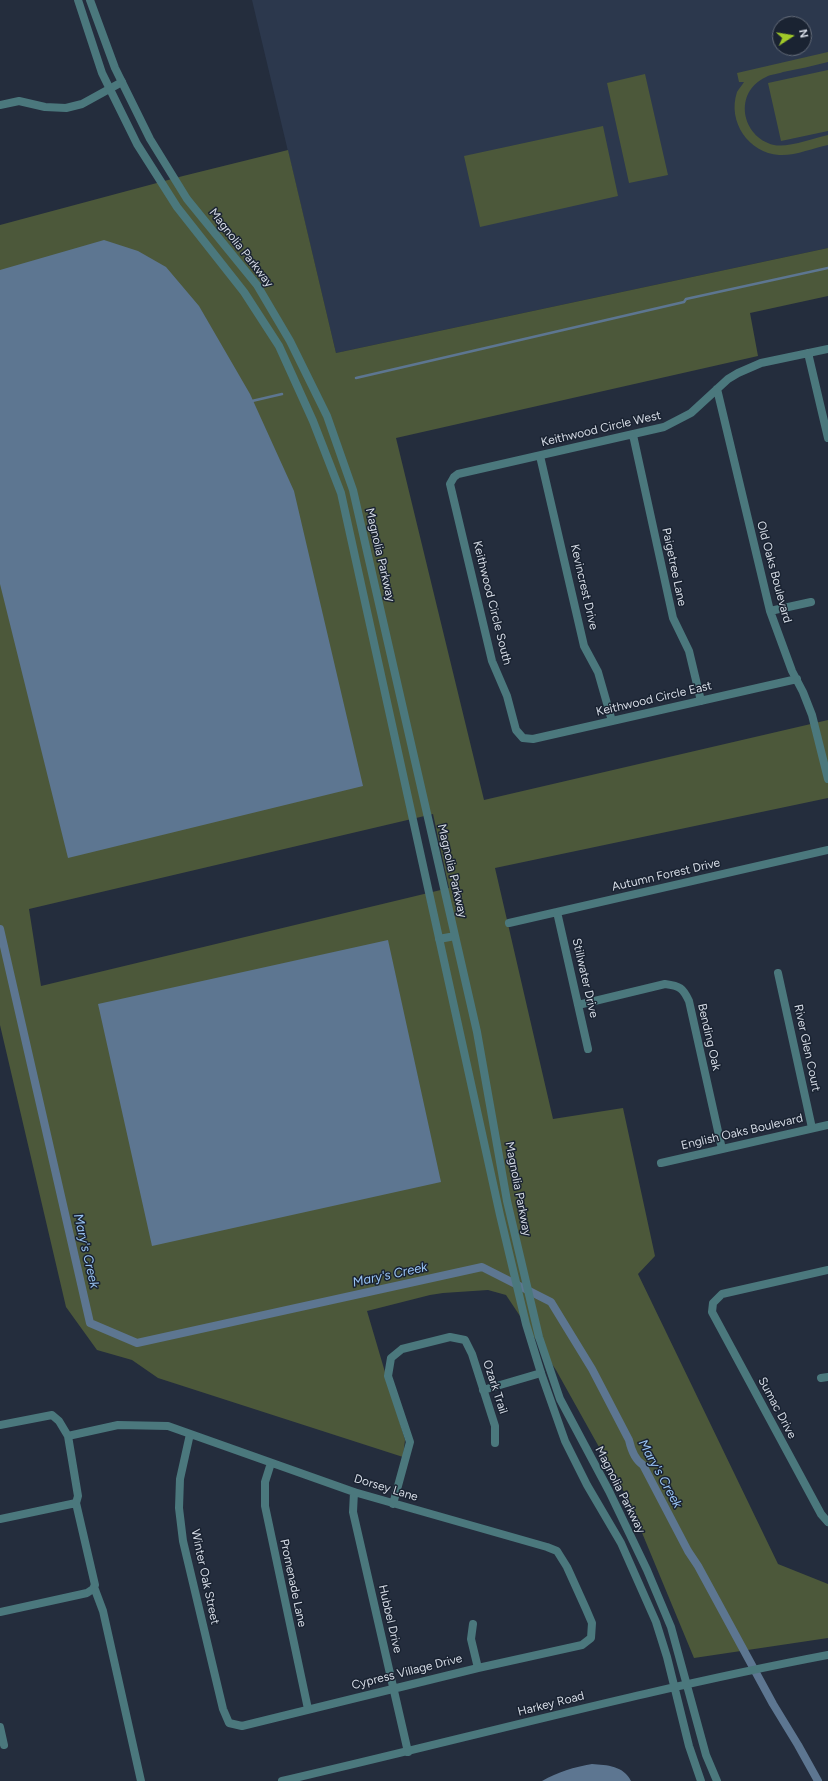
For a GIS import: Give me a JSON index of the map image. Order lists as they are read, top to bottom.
{
  "streets": {
    "street": [
      "Magnolia Parkway",
      "Keithwood Circle West",
      "Paigetree Lane",
      "Old Oaks Boulevard",
      "Kevincrest Drive",
      "Keithwood Circle South",
      "Keithwood Circle East",
      "Autumn Forest Drive",
      "Stillwater Drive",
      "Bending Oak",
      "River Glen Court",
      "English Oaks Boulevard",
      "Ozark Trail",
      "Sumac Drive",
      "Dorsey Lane",
      "Winter Oak Street",
      "Promenade Lane",
      "Hubbel Drive",
      "Cypress Village Drive",
      "Harkey Road"
    ]
  },
  "crossings": [
    ["Magnolia Parkway", "Harkey Road"],
    ["Keithwood Circle West", "Paigetree Lane"],
    ["Keithwood Circle West", "Old Oaks Boulevard"],
    ["Keithwood Circle West", "Kevincrest Drive"],
    ["Keithwood Circle West", "Keithwood Circle South"],
    ["Paigetree Lane", "Keithwood Circle East"],
    ["Old Oaks Boulevard", "Keithwood Circle East"],
    ["Kevincrest Drive", "Keithwood Circle East"],
    ["Keithwood Circle South", "Keithwood Circle East"],
    ["Autumn Forest Drive", "Stillwater Drive"],
    ["Stillwater Drive", "Bending Oak"],
    ["Bending Oak", "English Oaks Boulevard"],
    ["River Glen Court", "English Oaks Boulevard"],
    ["Ozark Trail", "Dorsey Lane"],
    ["Dorsey Lane", "Winter Oak Street"],
    ["Dorsey Lane", "Promenade Lane"],
    ["Dorsey Lane", "Hubbel Drive"],
    ["Dorsey Lane", "Cypress Village Drive"],
    ["Winter Oak Street", "Cypress Village Drive"],
    ["Promenade Lane", "Cypress Village Drive"],
    ["Hubbel Drive", "Cypress Village Drive"],
    ["Hubbel Drive", "Harkey Road"]
  ],
  "water": ["Mary's Creek"],
  "north": "right"
}
